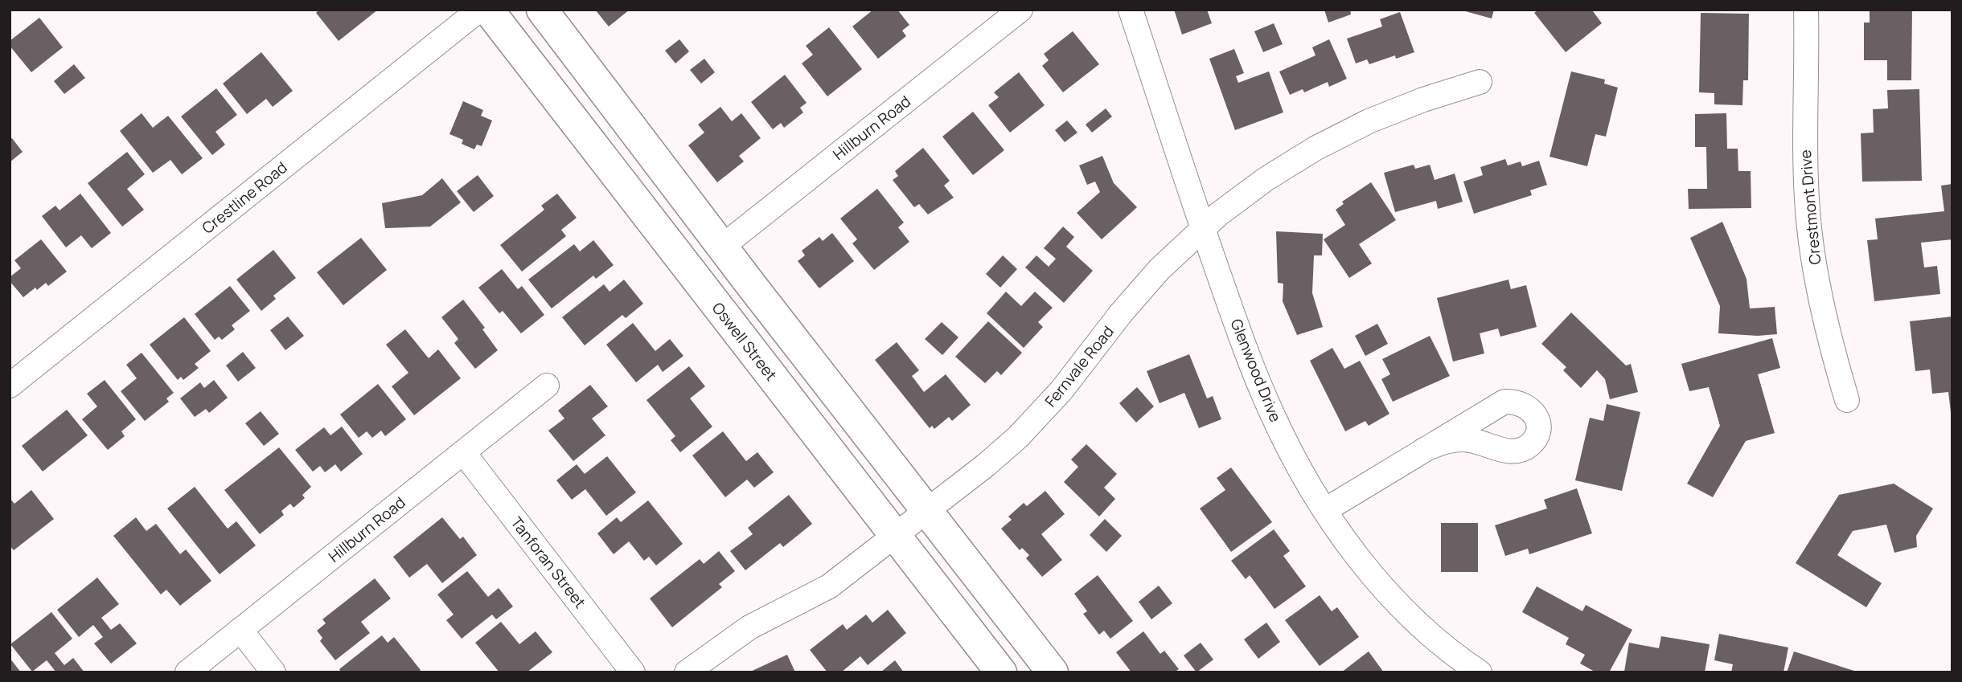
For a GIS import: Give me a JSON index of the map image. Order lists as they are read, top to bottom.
{
  "streets": {
    "main road": ["Oswell Street"],
    "street": [
      "Hillburn Road",
      "Crestline Road",
      "Crestmont Drive",
      "Fernvale Road",
      "Glenwood Drive",
      "Tanforan Street"
    ]
  },
  "crossings": [
    ["Hillburn Road", "Tanforan Street"],
    ["Oswell Street", "Fernvale Road"],
    ["Fernvale Road", "Glenwood Drive"]
  ]
}
